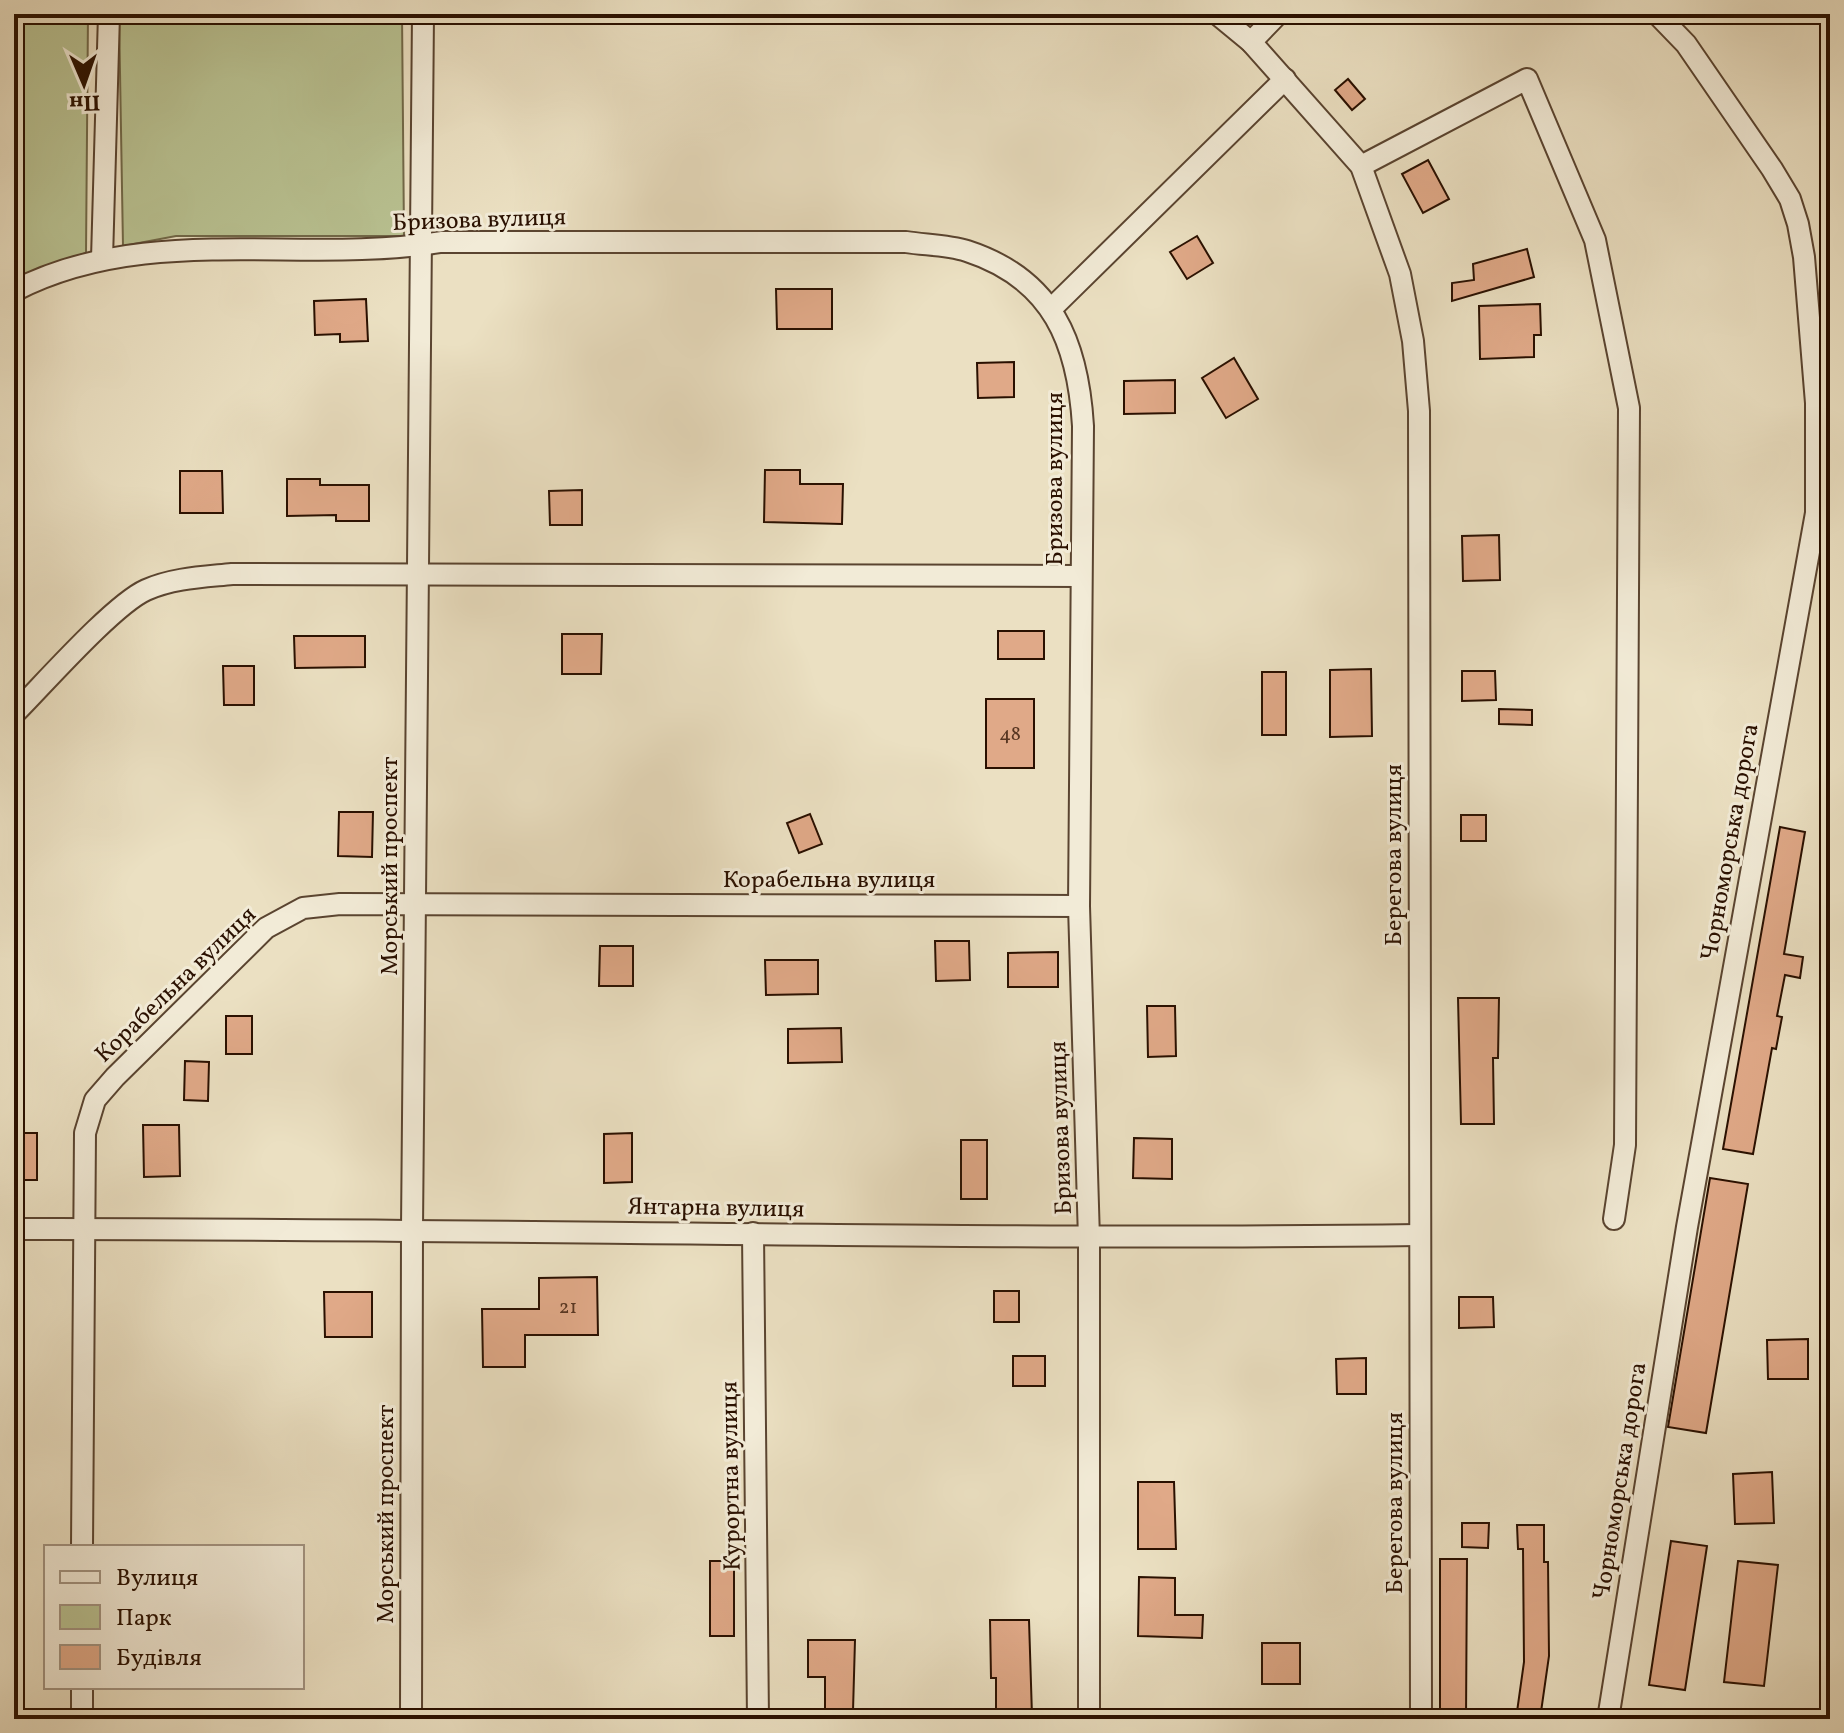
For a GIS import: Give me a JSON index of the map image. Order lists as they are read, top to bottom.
{
  "streets": {
    "street": [
      "Бризова вулиця",
      "Чорноморська дорога",
      "Берегова вулиця",
      "Морський проспект",
      "Корабельна вулиця",
      "Янтарна вулиця",
      "Курортна вулиця"
    ]
  },
  "crossings": [
    ["Бризова вулиця", "Морський проспект"],
    ["Бризова вулиця", "Корабельна вулиця"],
    ["Бризова вулиця", "Янтарна вулиця"],
    ["Берегова вулиця", "Янтарна вулиця"],
    ["Морський проспект", "Корабельна вулиця"],
    ["Морський проспект", "Янтарна вулиця"],
    ["Корабельна вулиця", "Янтарна вулиця"],
    ["Янтарна вулиця", "Курортна вулиця"]
  ],
  "house_numbers": ["48", "21"],
  "legend": ["Вулиця", "Парк", "Будівля"],
  "north": "bottom"
}
